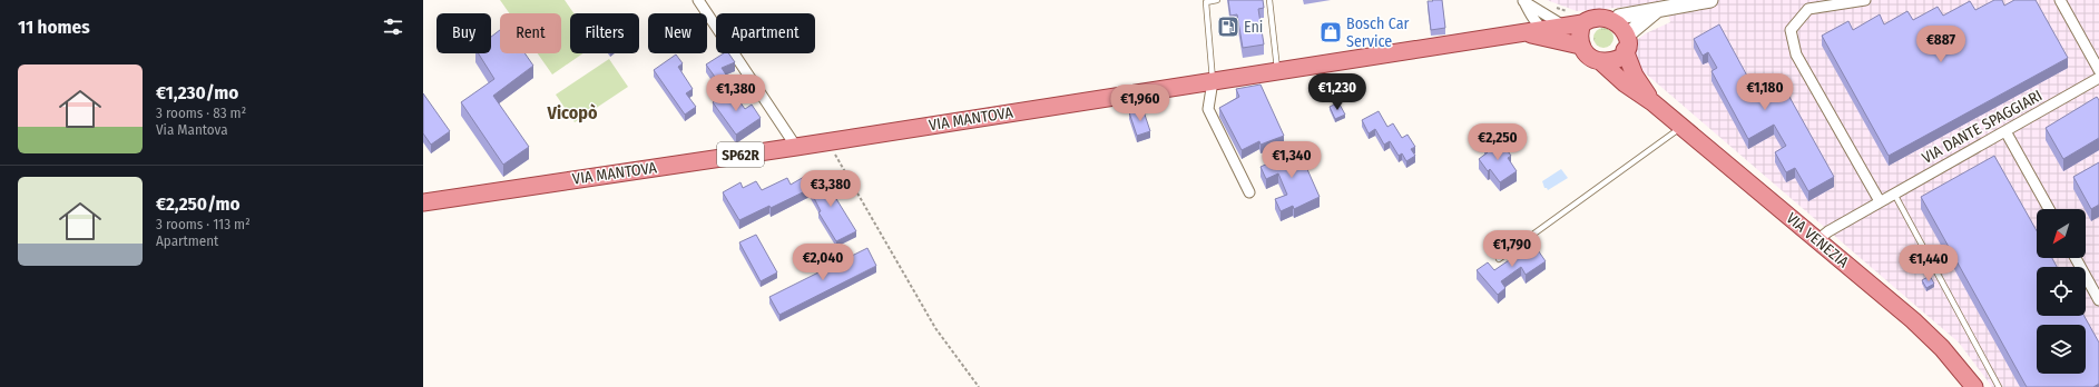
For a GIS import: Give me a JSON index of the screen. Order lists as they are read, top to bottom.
{
  "streets": {
    "main road": ["VIA MANTOVA", "SP62R", "VIA VENEZIA"],
    "street": ["VIA DANTE SPAGGIARI"]
  },
  "crossings": [
    ["VIA MANTOVA", "VIA VENEZIA"],
    ["VIA DANTE SPAGGIARI", "VIA VENEZIA"]
  ],
  "districts": ["Vicopò"],
  "places": {
    "fuel station": ["Eni"],
    "shop": ["Bosch Car Service"]
  },
  "north": "bottom left",
  "page": {
    "heading": "11 homes",
    "chip": [
      "Buy",
      "Rent",
      "Filters",
      "New",
      "Apartment"
    ],
    "price": [
      "€887",
      "€1,230",
      "€1,180",
      "€1,380",
      "€1,960",
      "€2,250",
      "€1,340",
      "€3,380",
      "€1,790",
      "€2,040",
      "€1,440"
    ],
    "list": [
      {
        "name": "€1,230/mo",
        "note": "3 rooms · 83 m² · Via Mantova"
      },
      {
        "name": "€2,250/mo",
        "note": "3 rooms · 113 m² · Apartment"
      }
    ]
  }
}
